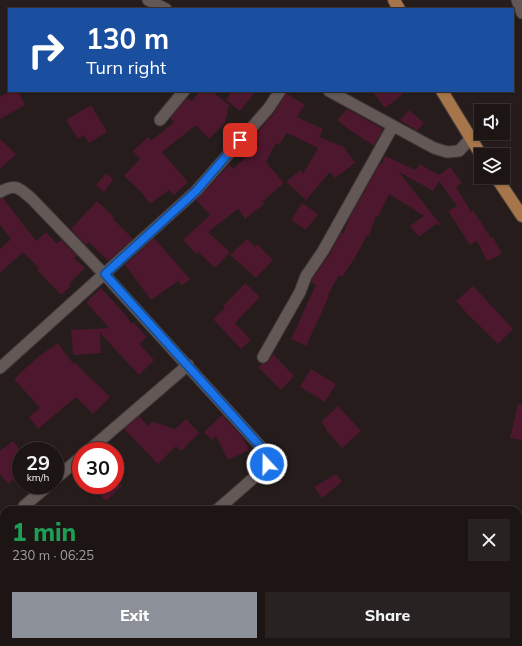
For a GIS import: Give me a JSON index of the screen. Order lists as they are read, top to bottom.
{
  "page": {
    "turn": ["130 m", "Turn right"],
    "speed": "29 km/h",
    "limit": "30",
    "heading": ["1 min", "230 m · 06:25"],
    "buttons": ["Exit", "Share"]
  }
}
